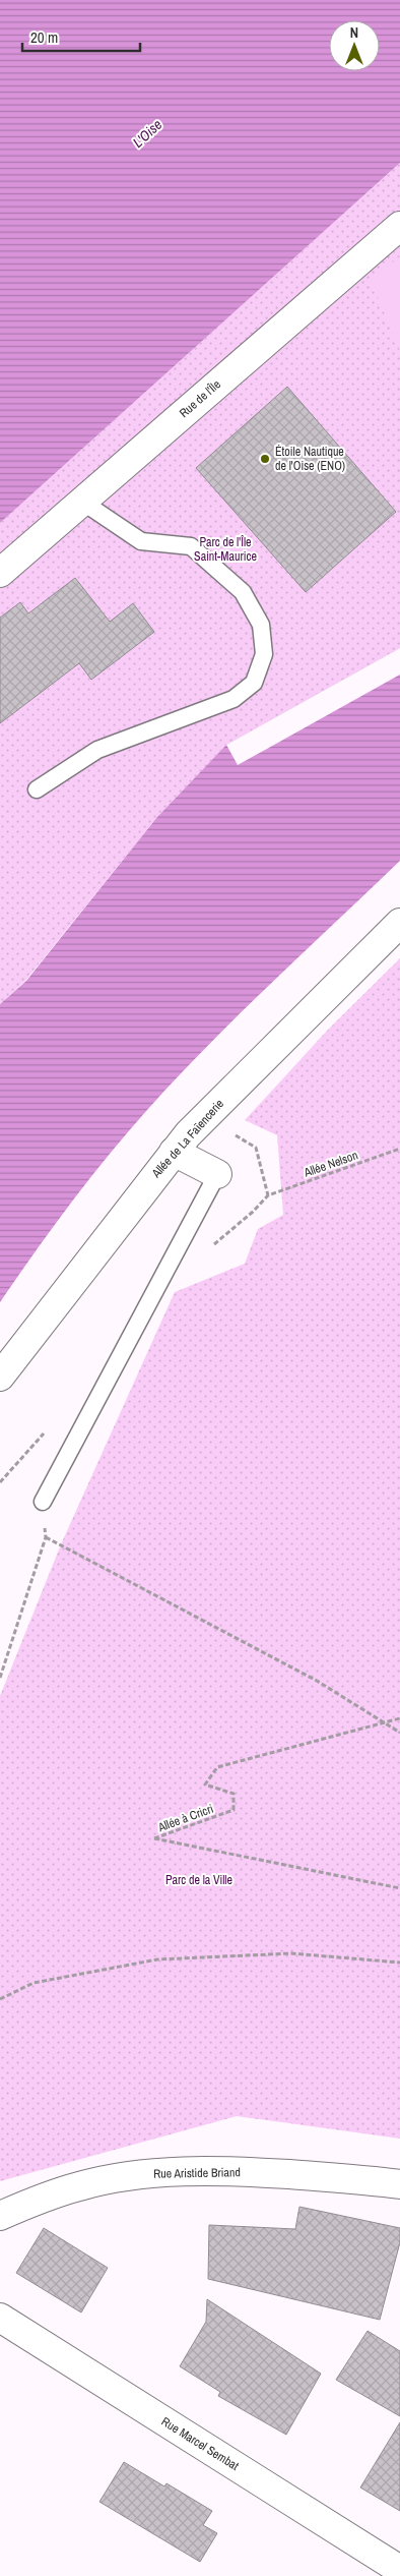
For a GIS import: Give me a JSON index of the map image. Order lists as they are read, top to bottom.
{
  "streets": {
    "street": [
      "Rue de l'Île",
      "Allée de La Faïencerie",
      "Rue Aristide Briand",
      "Rue Marcel Sembat"
    ],
    "path": ["Allée Nelson", "Allée à Cricri"]
  },
  "water": ["L'Oise"],
  "parks": ["Parc de l'Île Saint-Maurice", "Parc de la Ville"],
  "places": ["Étoile Nautique de l'Oise (ENO)"],
  "scale_bar": "20 m",
  "north": "top"
}
